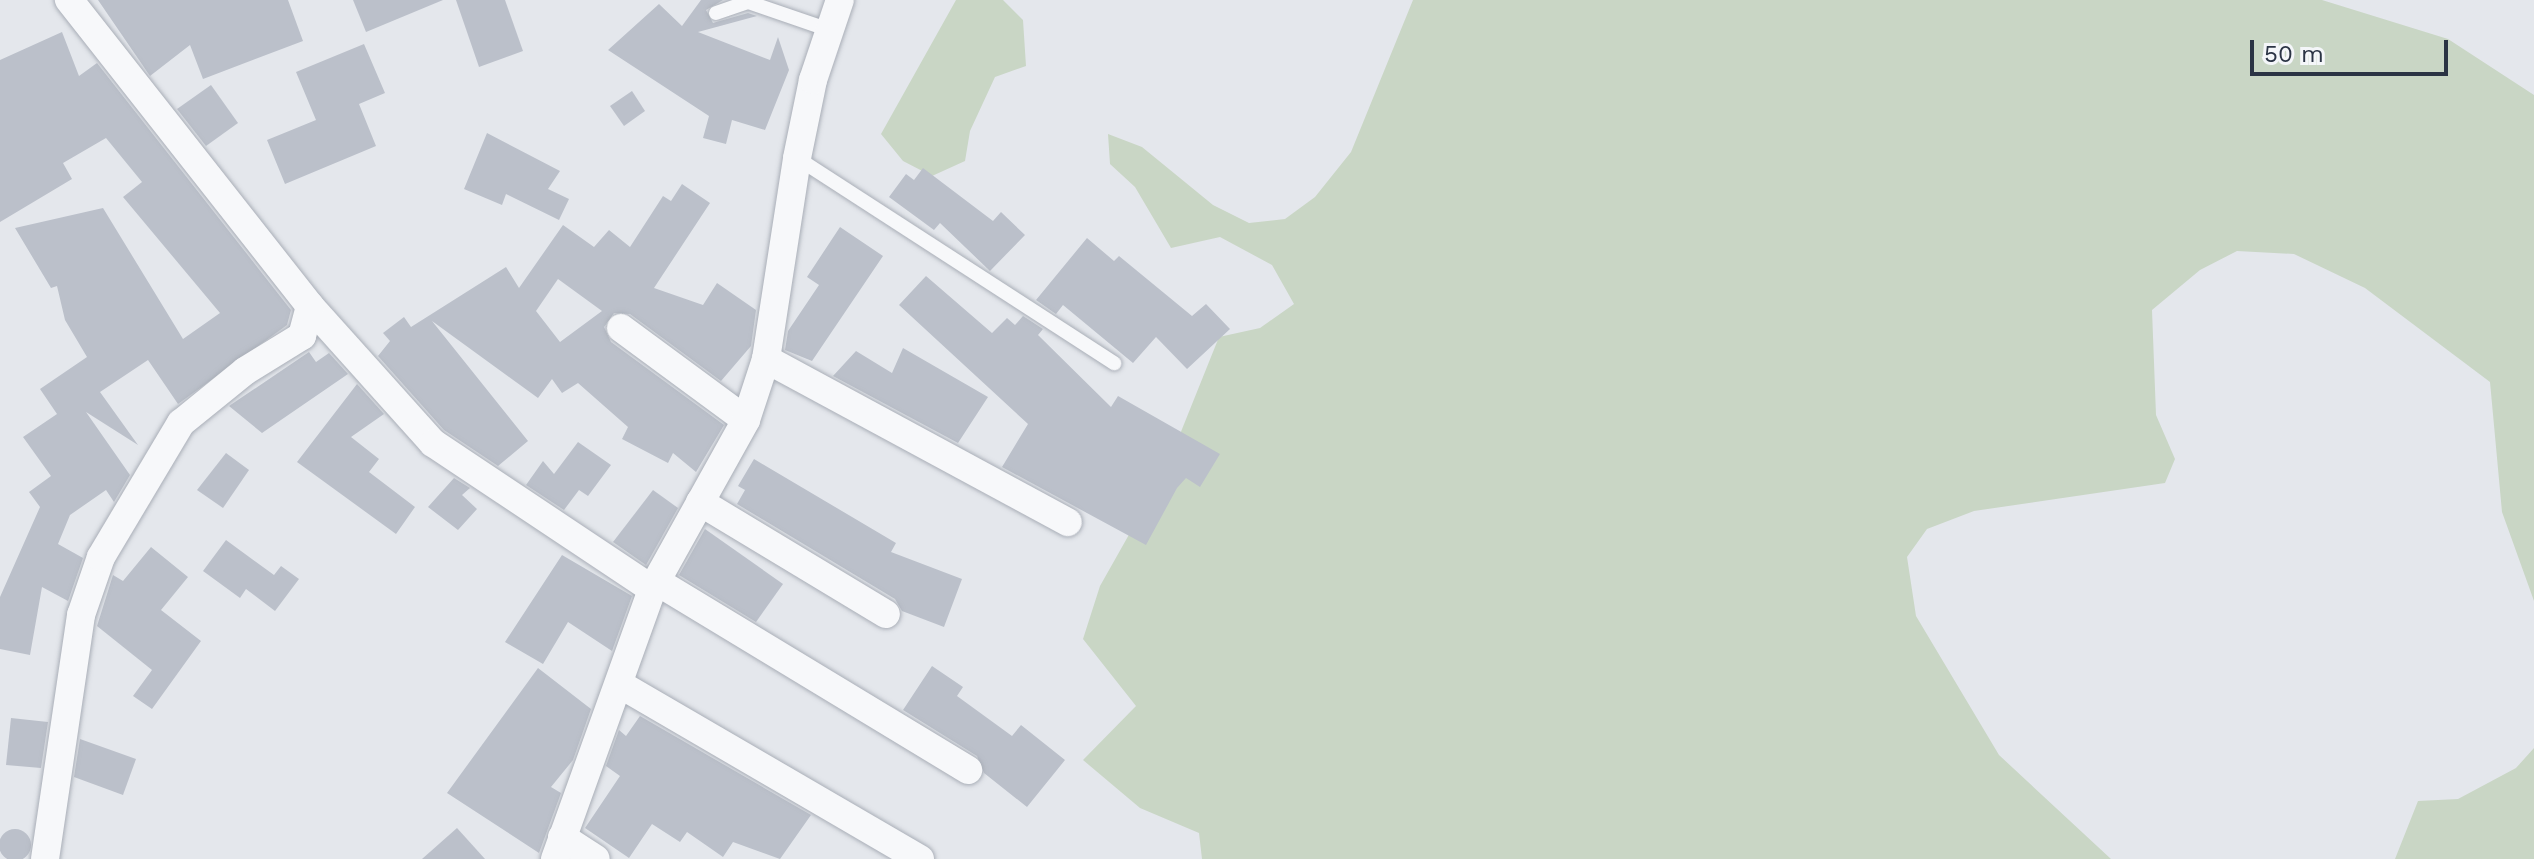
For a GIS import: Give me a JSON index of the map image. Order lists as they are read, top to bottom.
{
  "scale_bar": "50 m"
}
